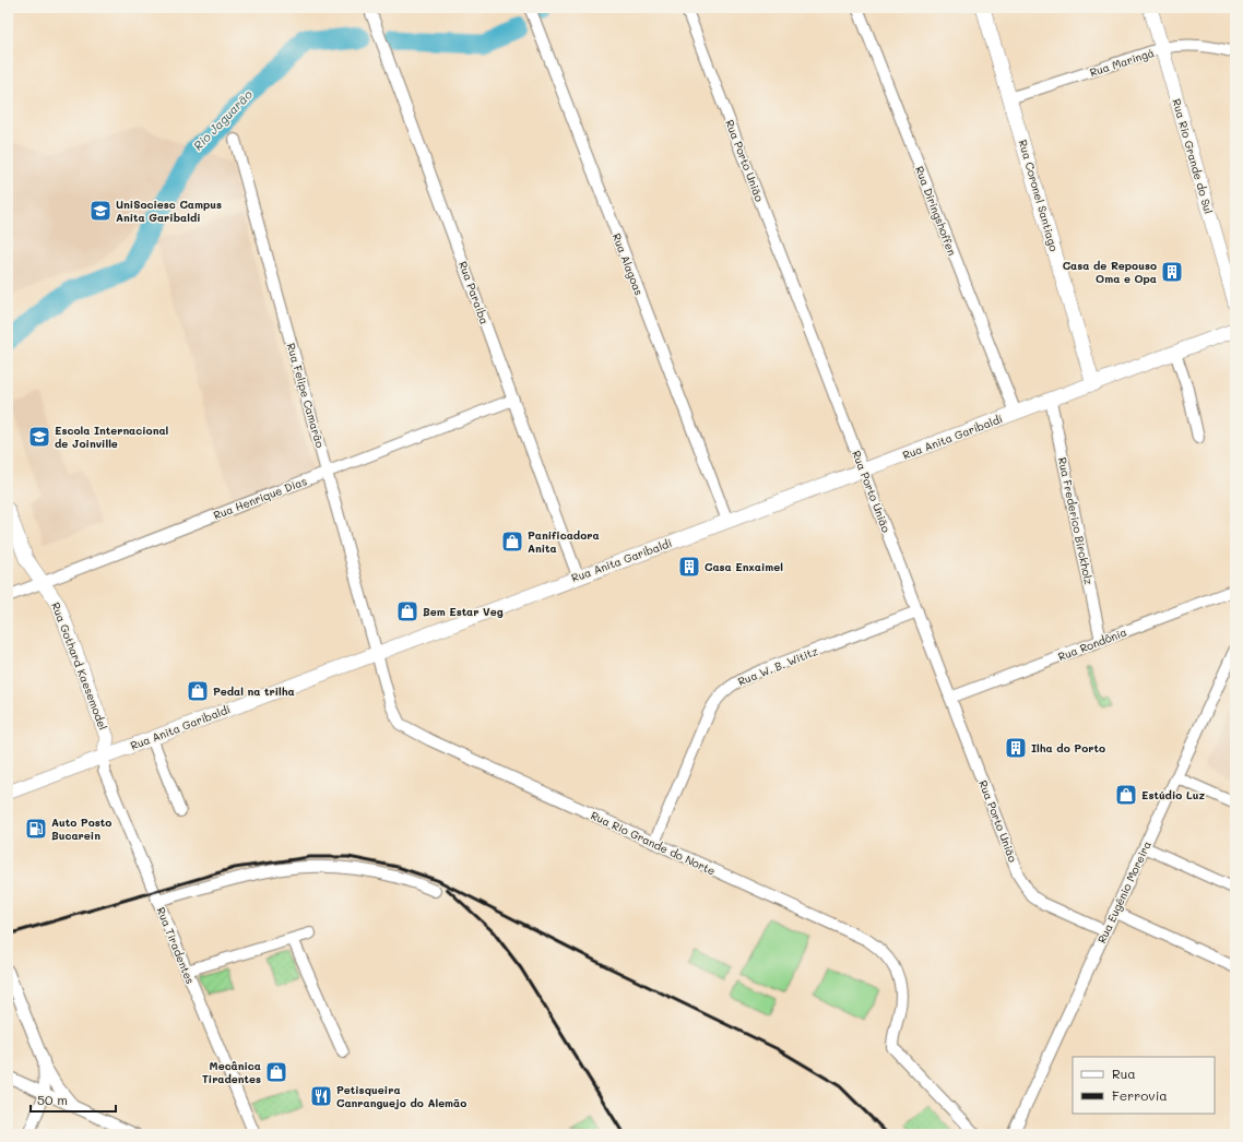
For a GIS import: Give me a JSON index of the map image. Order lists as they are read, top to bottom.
{
  "streets": {
    "main road": [
      "Rua Rio Grande do Sul",
      "Rua Coronel Santiago",
      "Rua Anita Garibaldi",
      "Rua Gothard Kaesemodel"
    ],
    "street": [
      "Rua Maringá",
      "Rua Porto União",
      "Rua Diringshoffen",
      "Rua Alagoas",
      "Rua Paraíba",
      "Rua Felipe Camarão",
      "Rua Henrique Dias",
      "Rua Frederico Birckholz",
      "Rua Rondônia",
      "Rua W. B. Wititz",
      "Rua Rio Grande do Norte",
      "Rua Eugênio Moreira",
      "Rua Tiradentes"
    ]
  },
  "crossings": [
    ["Rua Maringá", "Rua Rio Grande do Sul"],
    ["Rua Maringá", "Rua Coronel Santiago"],
    ["Rua Porto União", "Rua Anita Garibaldi"],
    ["Rua Porto União", "Rua Rondônia"],
    ["Rua Porto União", "Rua W. B. Wititz"],
    ["Rua Porto União", "Rua Eugênio Moreira"],
    ["Rua Coronel Santiago", "Rua Anita Garibaldi"],
    ["Rua Diringshoffen", "Rua Anita Garibaldi"],
    ["Rua Alagoas", "Rua Anita Garibaldi"],
    ["Rua Paraíba", "Rua Anita Garibaldi"],
    ["Rua Paraíba", "Rua Henrique Dias"],
    ["Rua Felipe Camarão", "Rua Anita Garibaldi"],
    ["Rua Felipe Camarão", "Rua Henrique Dias"],
    ["Rua Felipe Camarão", "Rua Rio Grande do Norte"],
    ["Rua Anita Garibaldi", "Rua Frederico Birckholz"],
    ["Rua Anita Garibaldi", "Rua Gothard Kaesemodel"],
    ["Rua Anita Garibaldi", "Rua Rio Grande do Norte"],
    ["Rua Anita Garibaldi", "Rua Tiradentes"],
    ["Rua Henrique Dias", "Rua Gothard Kaesemodel"],
    ["Rua Frederico Birckholz", "Rua Rondônia"],
    ["Rua Gothard Kaesemodel", "Rua Tiradentes"],
    ["Rua W. B. Wititz", "Rua Rio Grande do Norte"]
  ],
  "water": ["Rio Jaguarão"],
  "places": {
    "school or university": ["UniSociesc Campus Anita Garibaldi", "Escola Internacional de Joinville"],
    "building": ["Casa de Repouso Oma e Opa", "Casa Enxaimel", "Ilha do Porto"],
    "shop": [
      "Panificadora Anita",
      "Bem Estar Veg",
      "Pedal na trilha",
      "Estúdio Luz",
      "Mecânica Tiradentes"
    ],
    "fuel station": ["Auto Posto Bucarein"],
    "restaurant": ["Petisqueira Canranguejo do Alemão"]
  },
  "legend": ["Rua", "Ferrovia"],
  "scale_bar": "50 m"
}
